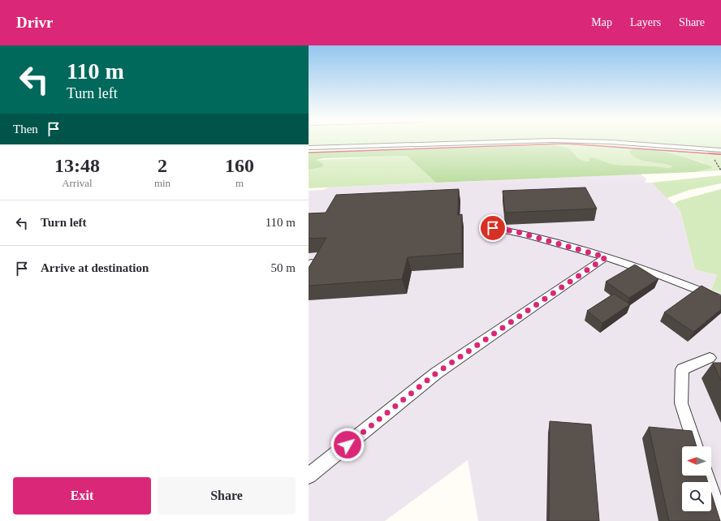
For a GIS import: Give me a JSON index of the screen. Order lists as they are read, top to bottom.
{
  "north": "left",
  "page": {
    "header": "Drivr",
    "nav": ["Map", "Layers", "Share"],
    "turn": ["110 m", "Turn left"],
    "then": "Then",
    "eta": [
      "13:48",
      "Arrival",
      "2",
      "min",
      "160",
      "m"
    ],
    "list": [
      {
        "name": "Turn left",
        "value": "110 m"
      },
      {
        "name": "Arrive at destination",
        "value": "50 m"
      }
    ],
    "buttons": ["Exit", "Share"]
  }
}
